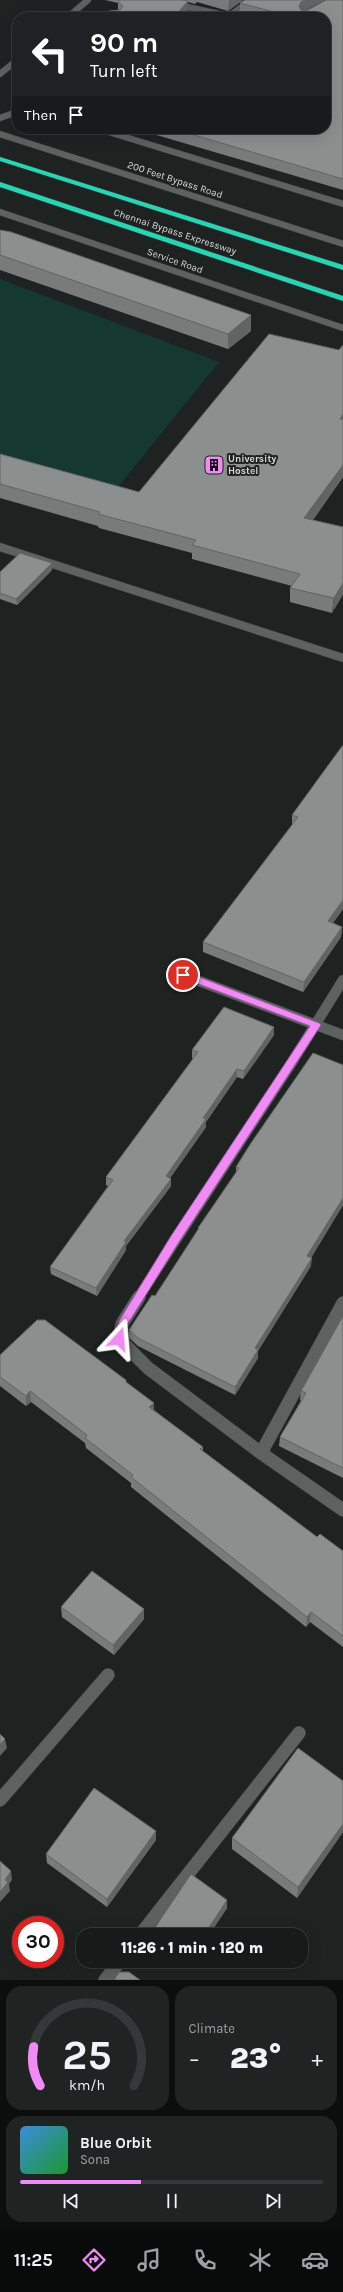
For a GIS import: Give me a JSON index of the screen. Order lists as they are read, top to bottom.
{
  "streets": {
    "highway": ["Chennai Bypass Expressway"],
    "street": ["200 Feet Bypass Road", "Service Road"]
  },
  "places": {
    "building": ["University Hostel"]
  },
  "page": {
    "turn": ["90 m", "Turn left"],
    "then": "Then",
    "limit": "30",
    "trip": "11:26 · 1 min · 120 m",
    "tile": "Climate",
    "heat": ["−", "23°", "+"],
    "song": ["Blue Orbit", "Sona"],
    "tabs": "11:25",
    "gauge": ["25", "km/h"]
  }
}
